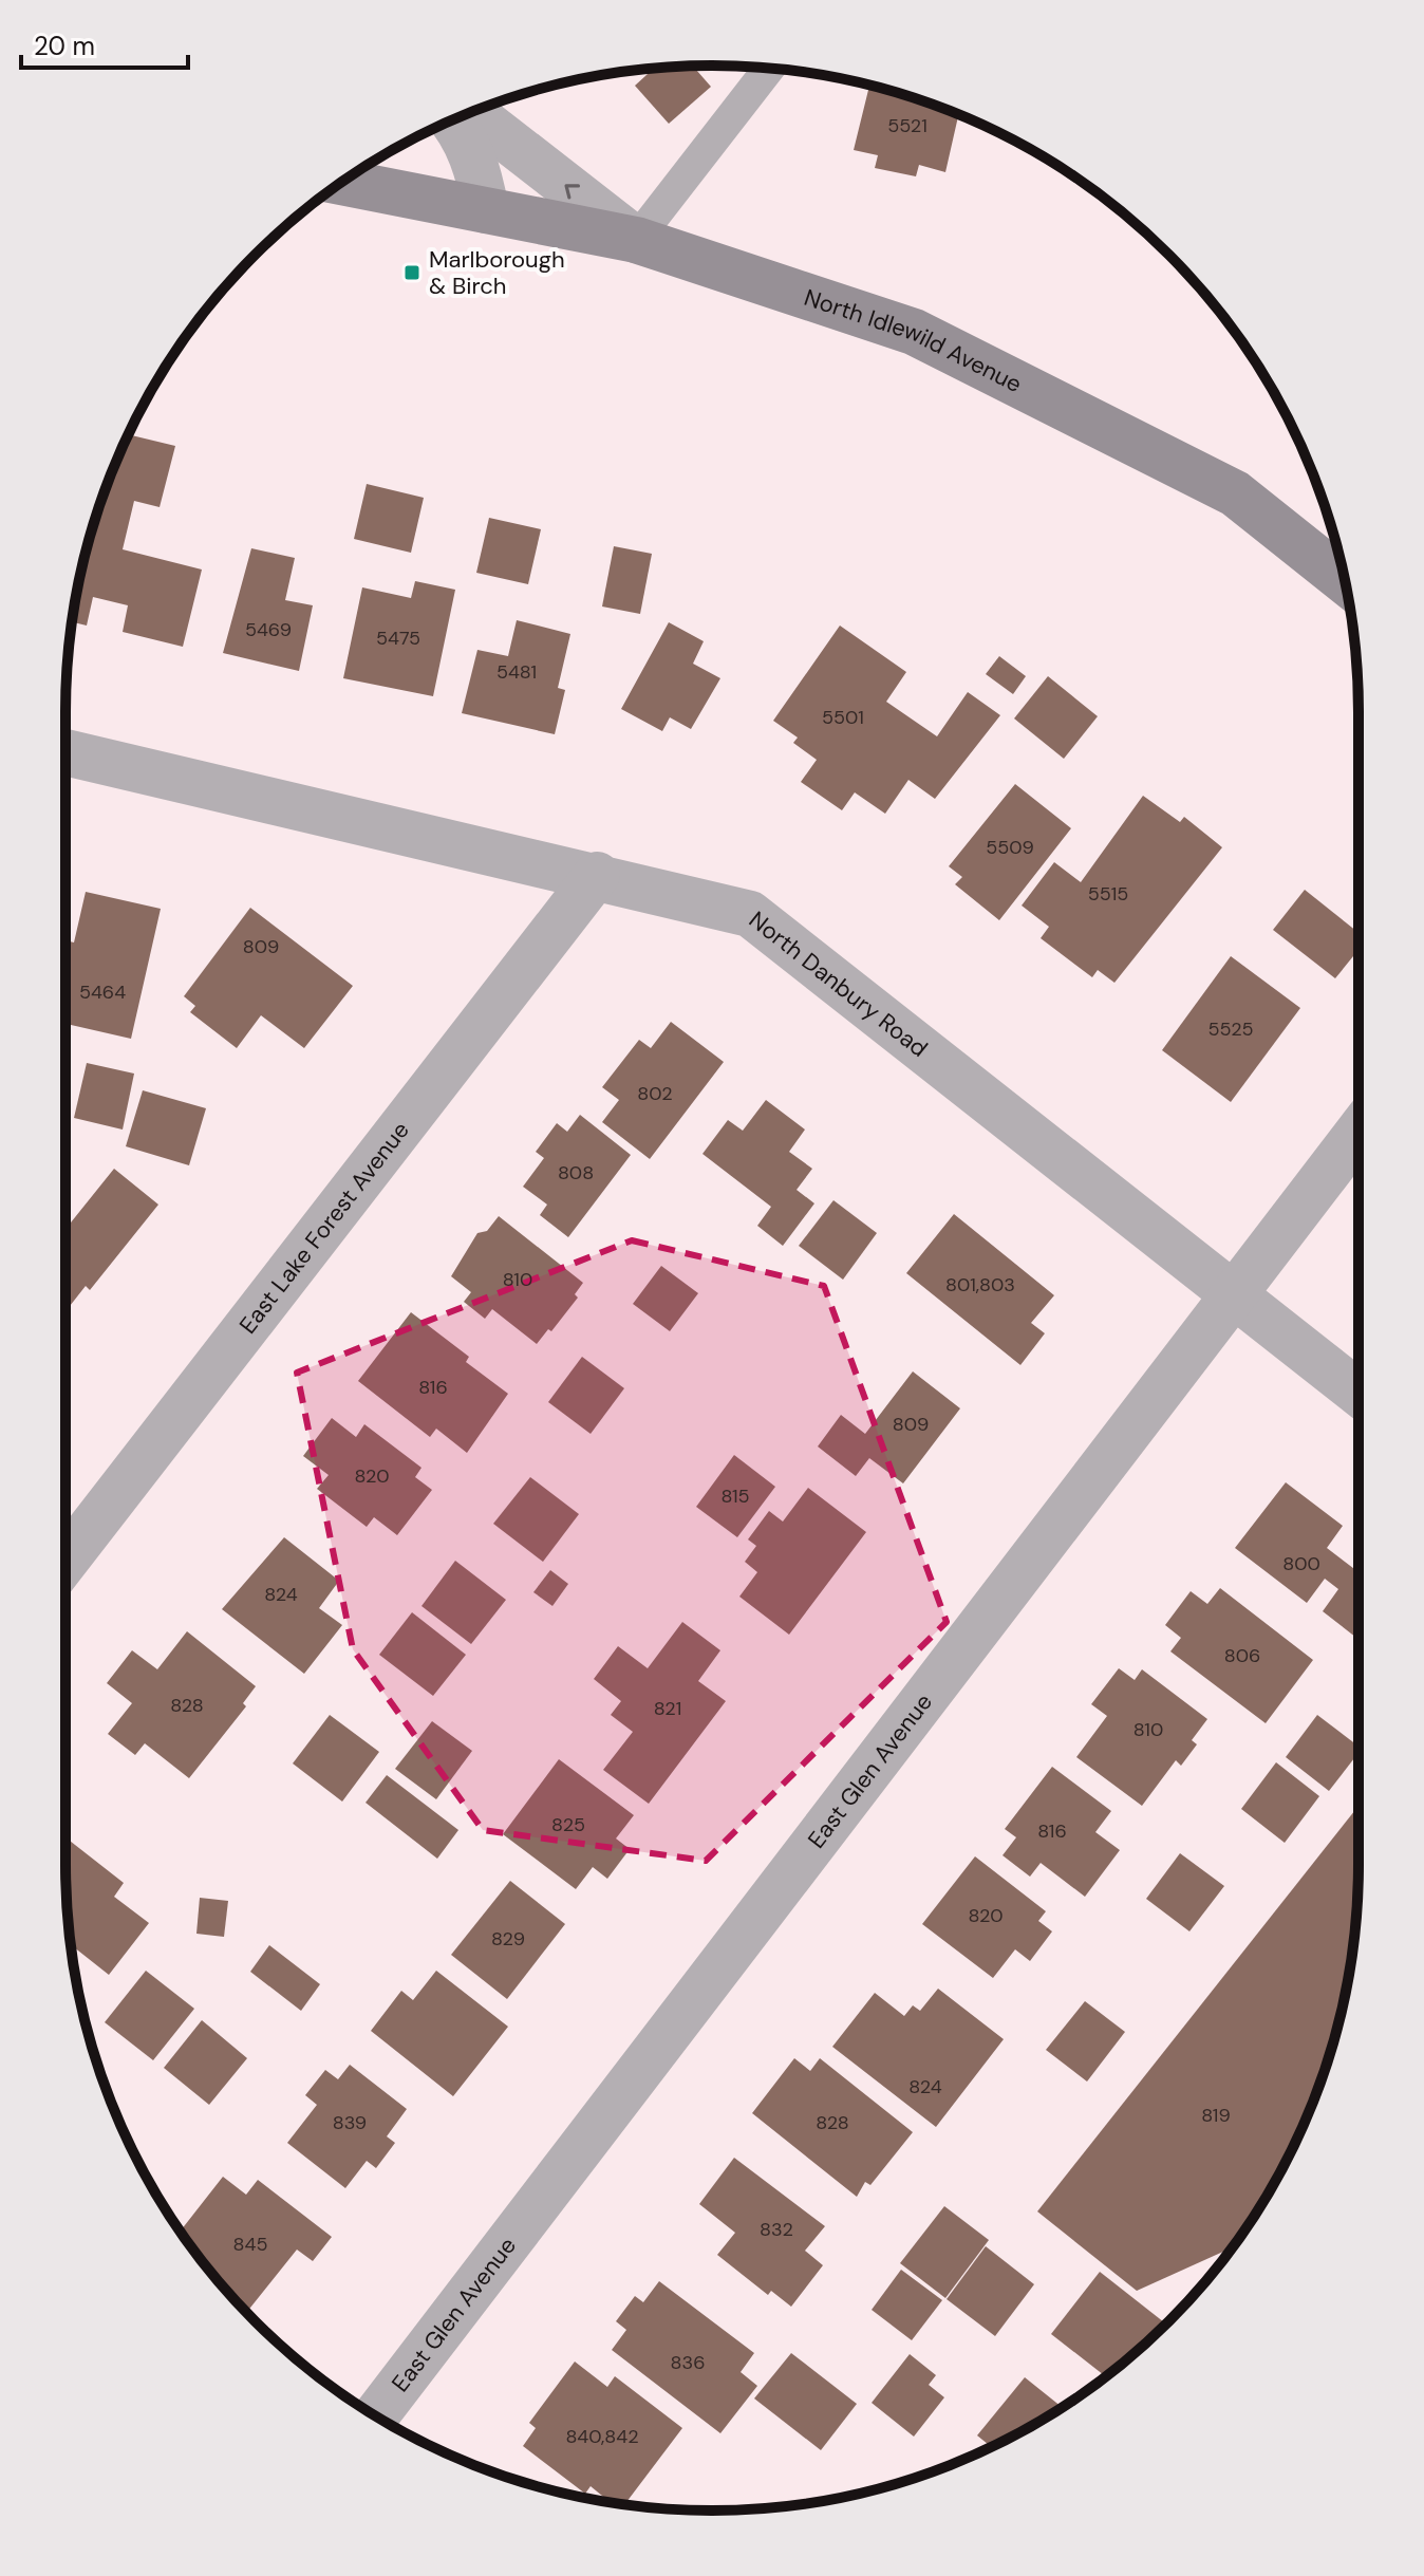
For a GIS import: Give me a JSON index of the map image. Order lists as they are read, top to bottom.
{
  "streets": {
    "street": [
      "North Idlewild Avenue",
      "North Danbury Road",
      "East Lake Forest Avenue",
      "East Glen Avenue"
    ]
  },
  "crossings": [
    ["North Danbury Road", "East Lake Forest Avenue"],
    ["North Danbury Road", "East Glen Avenue"]
  ],
  "places": {
    "transit": ["Marlborough & Birch"]
  },
  "house_numbers": [
    "5521",
    "5469",
    "5475",
    "5481",
    "5501",
    "5509",
    "5515",
    "809",
    "5464",
    "5525",
    "802",
    "808",
    "810",
    "801,803",
    "816",
    "809",
    "820",
    "815",
    "800",
    "824",
    "806",
    "828",
    "821",
    "810",
    "825",
    "816",
    "820",
    "829",
    "824",
    "819",
    "839",
    "828",
    "832",
    "845",
    "836",
    "840,842"
  ],
  "scale_bar": "20 m"
}
